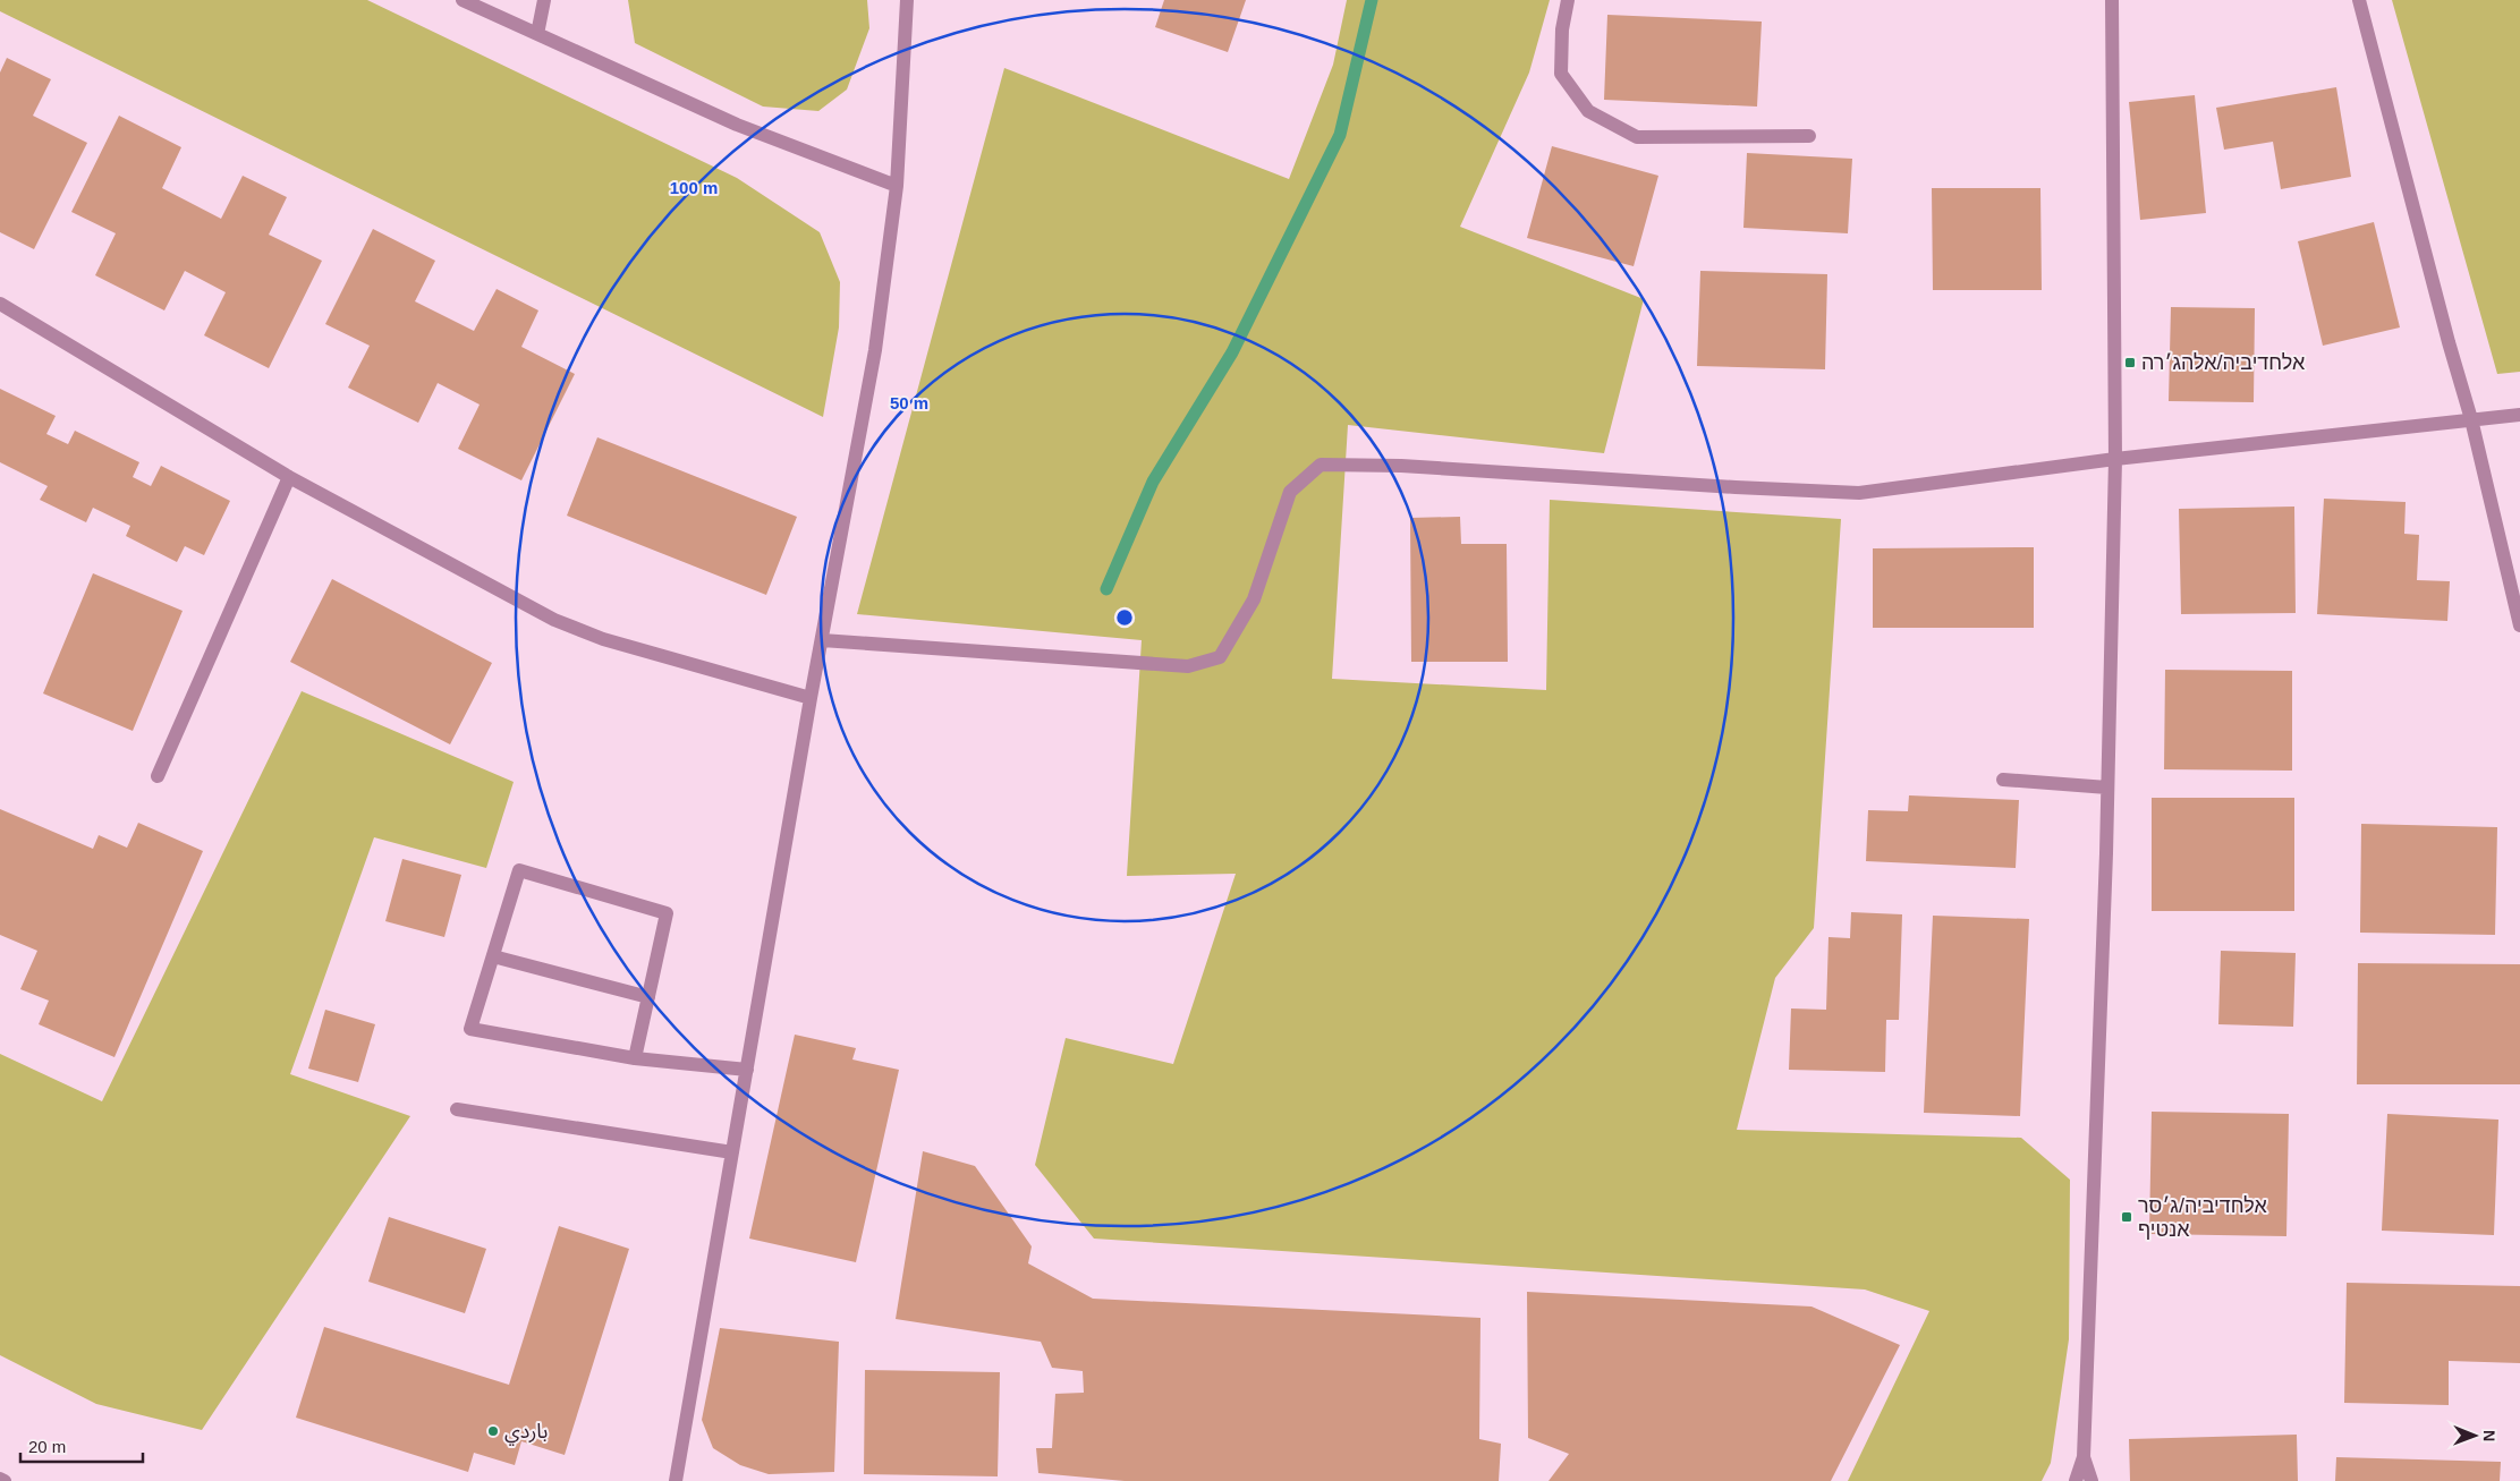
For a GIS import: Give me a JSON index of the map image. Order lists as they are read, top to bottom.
{
  "places": {
    "transit": ["אלחדיביה/אלהג׳רה", "אלחדיביה/ג׳סר אנטיף"],
    "other": ["باردي"]
  },
  "scale_bar": "20 m",
  "north": "right",
  "rings": ["100 m", "50 m"]
}
